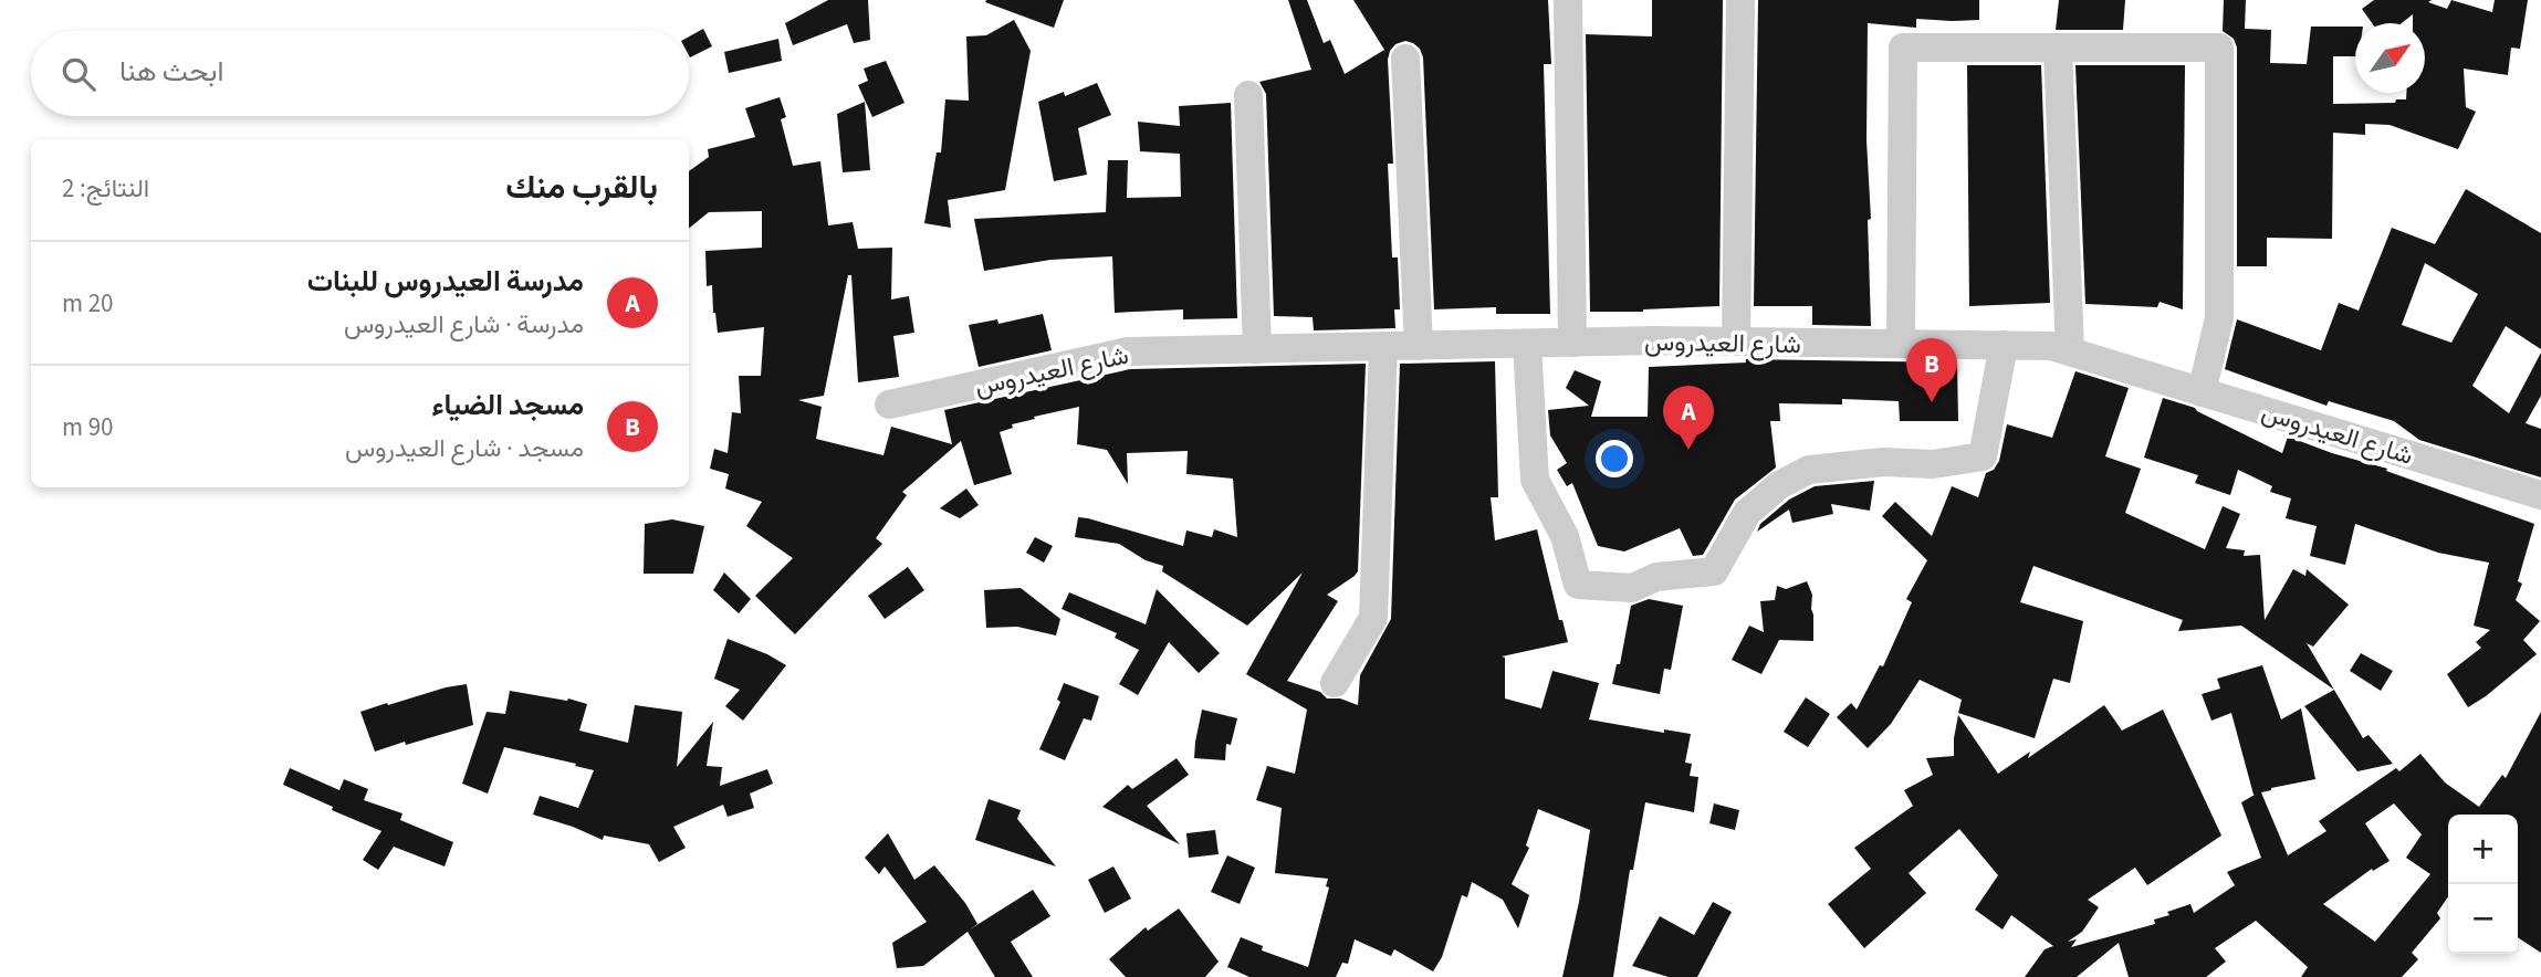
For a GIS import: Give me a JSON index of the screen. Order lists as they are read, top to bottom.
{
  "streets": {
    "street": ["شارع العيدروس"]
  },
  "north": "top right",
  "page": {
    "search": "ابحث هنا",
    "heading": ["بالقرب منك", "النتائج: 2"],
    "list": [
      {
        "mark": "A",
        "name": "مدرسة العيدروس للبنات",
        "note": "مدرسة · شارع العيدروس",
        "value": "20 m"
      },
      {
        "mark": "B",
        "name": "مسجد الضياء",
        "note": "مسجد · شارع العيدروس",
        "value": "90 m"
      }
    ],
    "pins": ["B", "A"],
    "map_buttons": ["+", "−"]
  }
}
